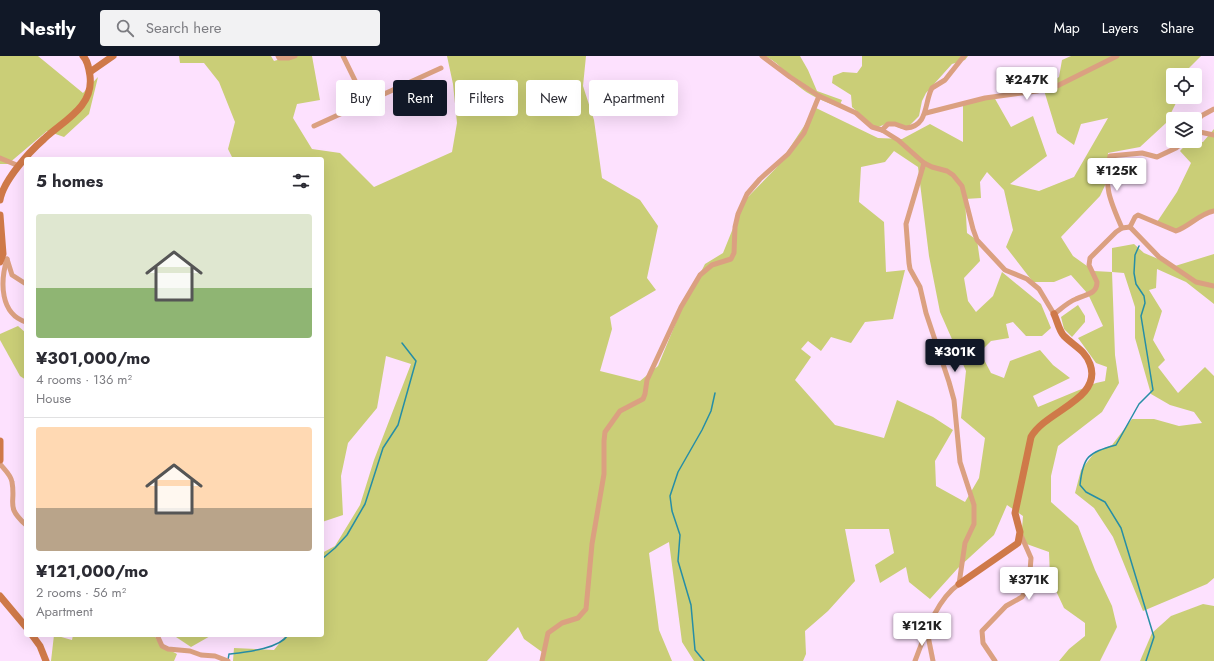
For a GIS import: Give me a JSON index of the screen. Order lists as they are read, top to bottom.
{
  "page": {
    "header": "Nestly",
    "search": "Search here",
    "nav": ["Map", "Layers", "Share"],
    "price": [
      "¥247K",
      "¥125K",
      "¥301K",
      "¥371K",
      "¥121K"
    ],
    "chip": [
      "Buy",
      "Rent",
      "Filters",
      "New",
      "Apartment"
    ],
    "heading": "5 homes",
    "list": [
      {
        "name": "¥301,000/mo",
        "note": "4 rooms · 136 m² · House"
      },
      {
        "name": "¥121,000/mo",
        "note": "2 rooms · 56 m² · Apartment"
      }
    ]
  }
}
